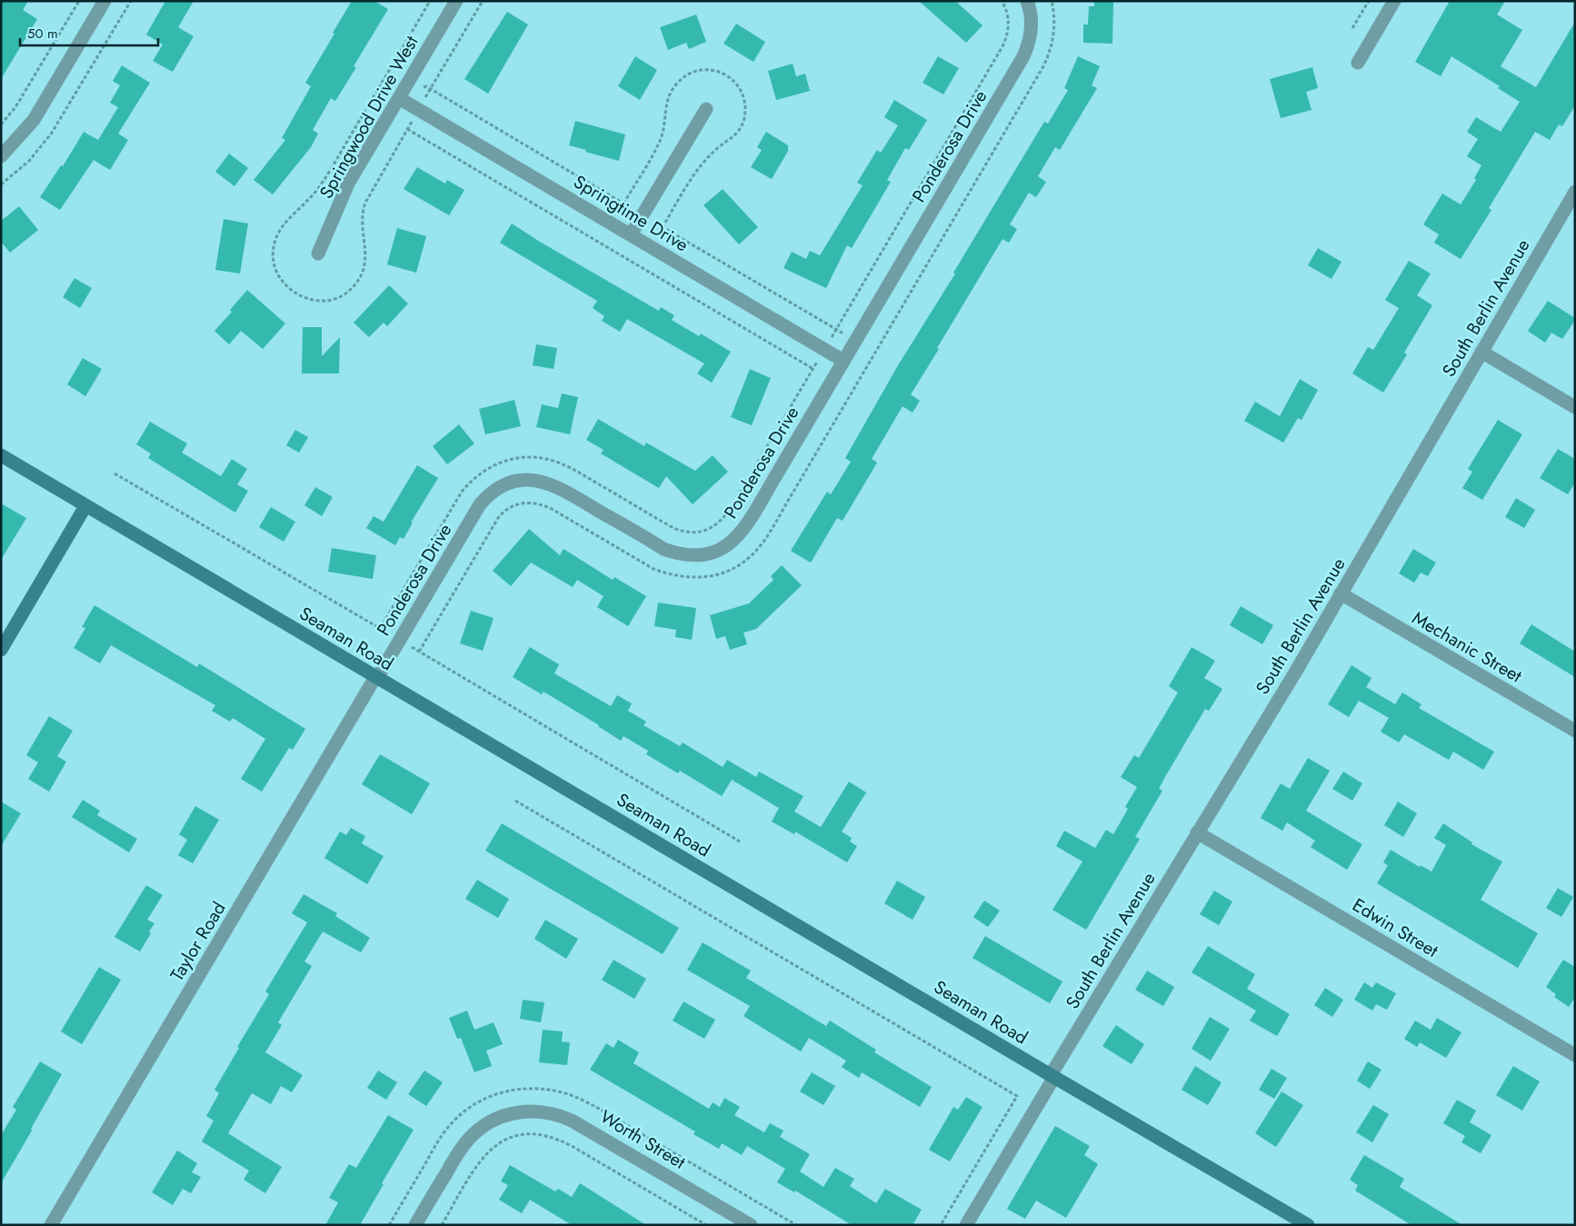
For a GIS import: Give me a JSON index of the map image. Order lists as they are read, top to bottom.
{
  "streets": {
    "street": [
      "Springwood Drive West",
      "Ponderosa Drive",
      "Springtime Drive",
      "South Berlin Avenue",
      "Seaman Road",
      "Mechanic Street",
      "Edwin Street",
      "Taylor Road",
      "Worth Street"
    ]
  },
  "crossings": [
    ["Springwood Drive West", "Springtime Drive"],
    ["Ponderosa Drive", "Springtime Drive"],
    ["Ponderosa Drive", "Seaman Road"],
    ["Ponderosa Drive", "Taylor Road"],
    ["South Berlin Avenue", "Seaman Road"],
    ["South Berlin Avenue", "Mechanic Street"],
    ["South Berlin Avenue", "Edwin Street"],
    ["Seaman Road", "Taylor Road"]
  ],
  "scale_bar": "50 m"
}
